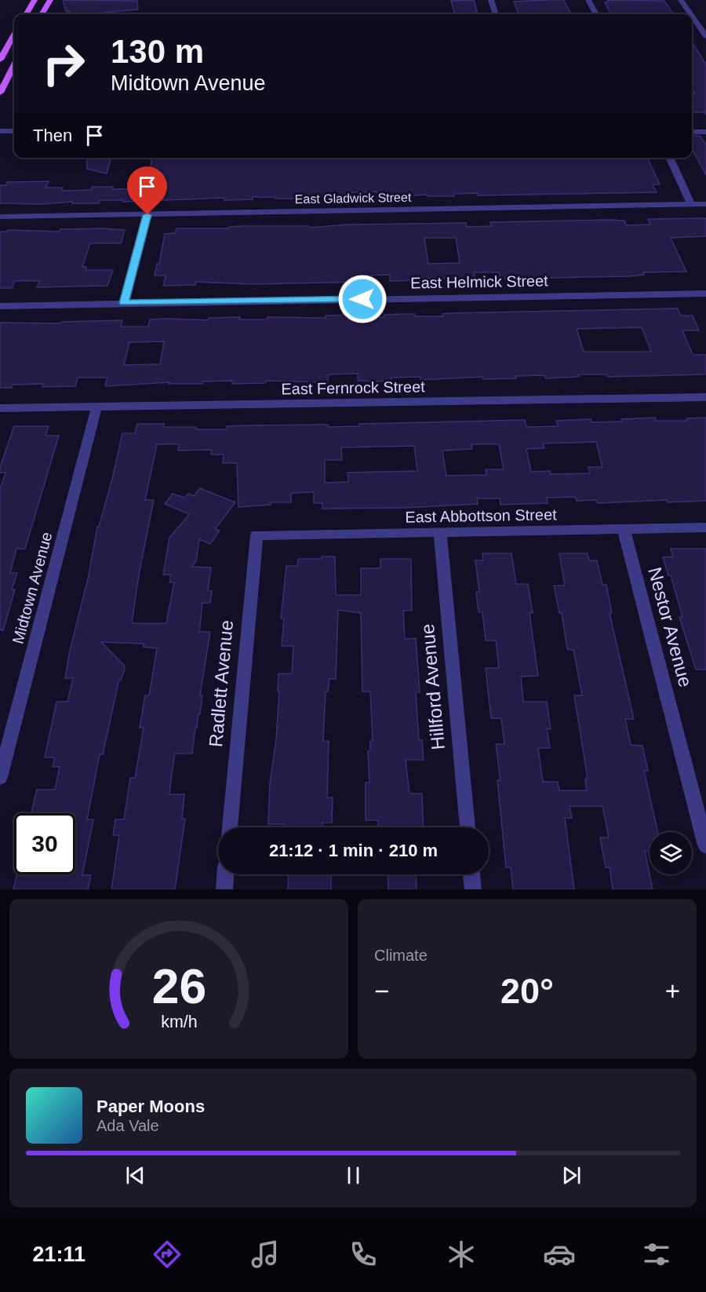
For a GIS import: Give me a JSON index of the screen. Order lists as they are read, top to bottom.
{
  "streets": {
    "street": [
      "East Gladwick Street",
      "East Helmick Street",
      "East Fernrock Street",
      "East Abbottson Street",
      "Midtown Avenue",
      "Nestor Avenue",
      "Radlett Avenue",
      "Hillford Avenue"
    ]
  },
  "crossings": [
    ["East Fernrock Street", "Midtown Avenue"],
    ["East Abbottson Street", "Nestor Avenue"],
    ["East Abbottson Street", "Radlett Avenue"],
    ["East Abbottson Street", "Hillford Avenue"]
  ],
  "page": {
    "turn": ["130 m", "Midtown Avenue"],
    "then": "Then",
    "limit": "30",
    "trip": "21:12 · 1 min · 210 m",
    "tile": "Climate",
    "heat": ["−", "20°", "+"],
    "song": ["Paper Moons", "Ada Vale"],
    "tabs": "21:11",
    "gauge": ["26", "km/h"]
  }
}
